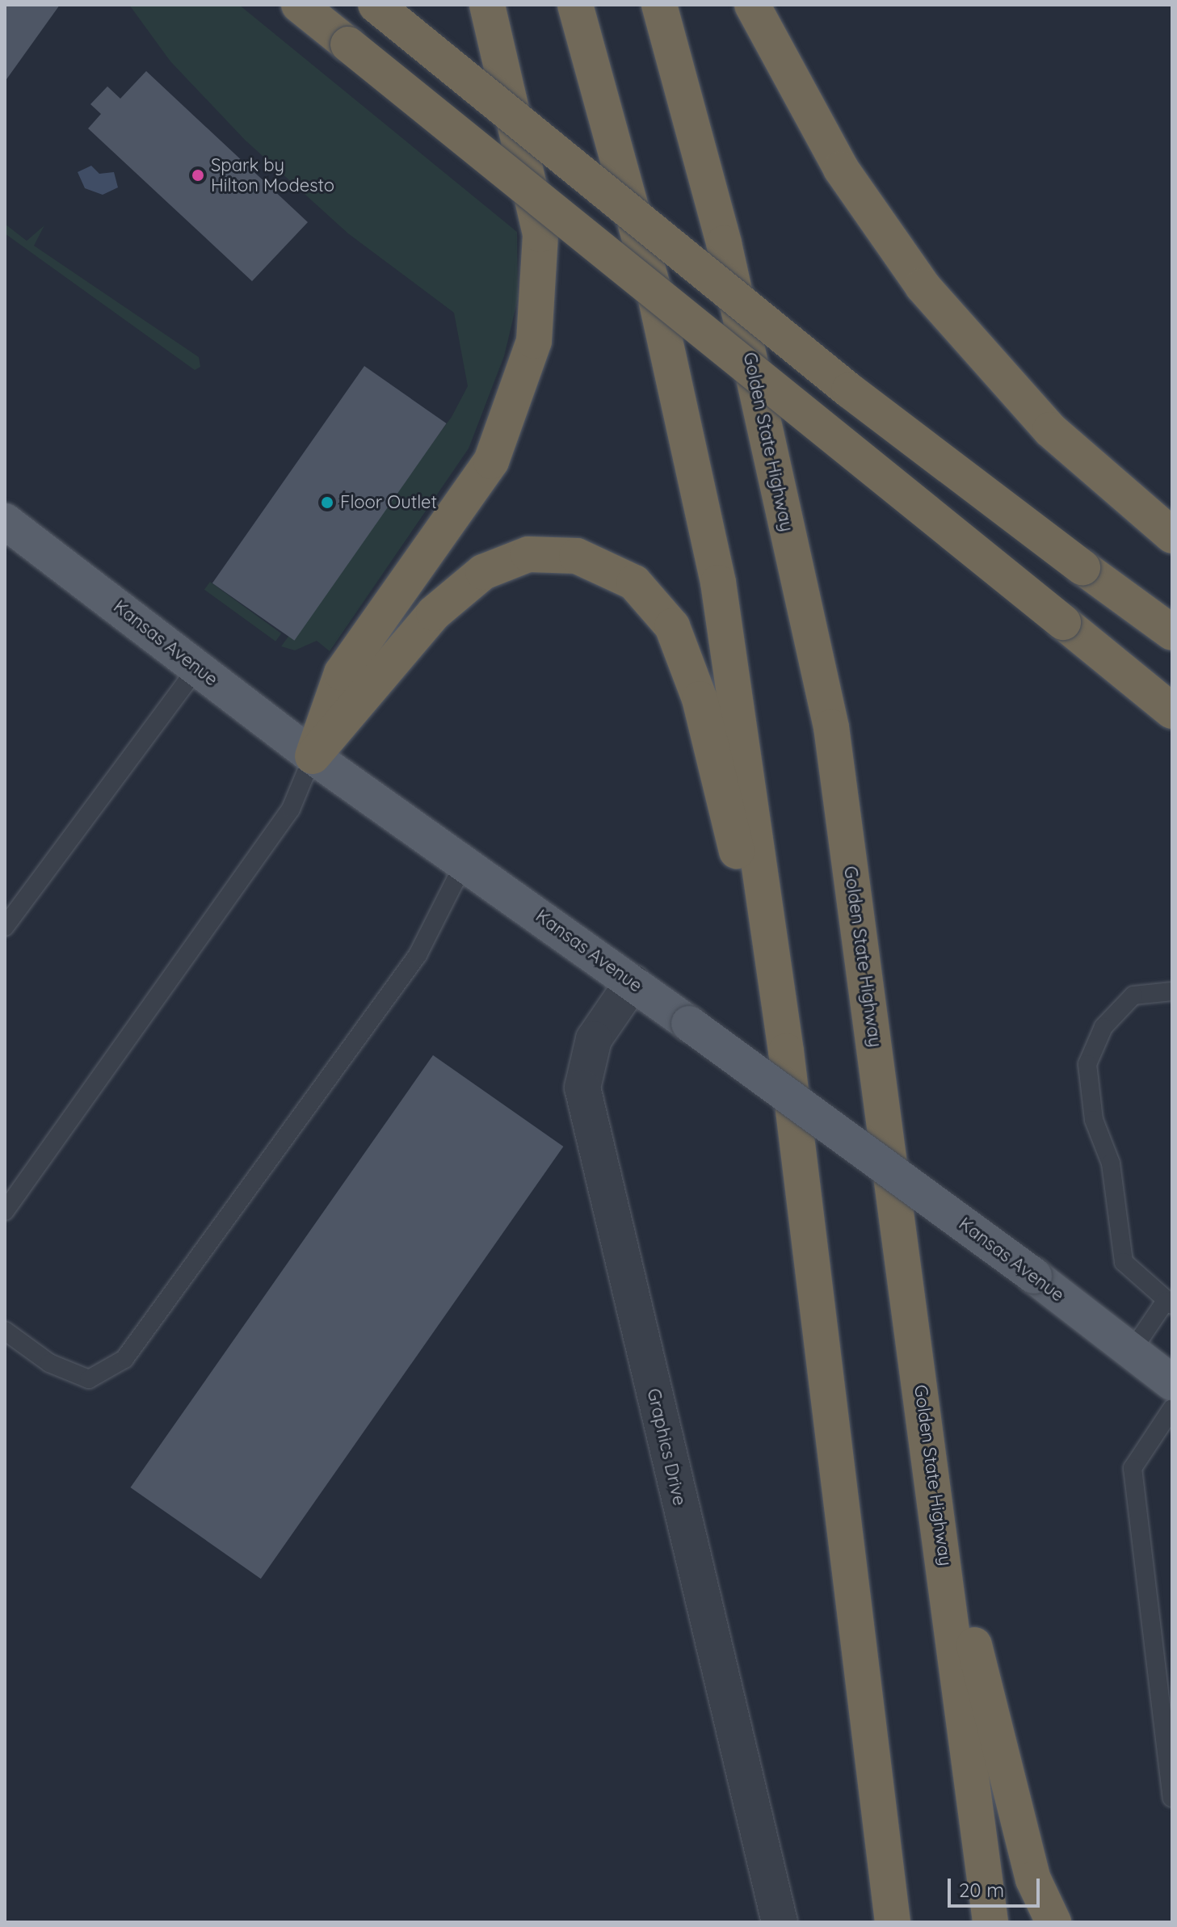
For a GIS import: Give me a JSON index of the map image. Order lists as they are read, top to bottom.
{
  "streets": {
    "highway": ["Golden State Highway"],
    "main road": ["Kansas Avenue"],
    "street": ["Graphics Drive"]
  },
  "crossings": [
    ["Kansas Avenue", "Graphics Drive"]
  ],
  "places": ["Spark by Hilton Modesto", "Floor Outlet"],
  "scale_bar": "20 m"
}
